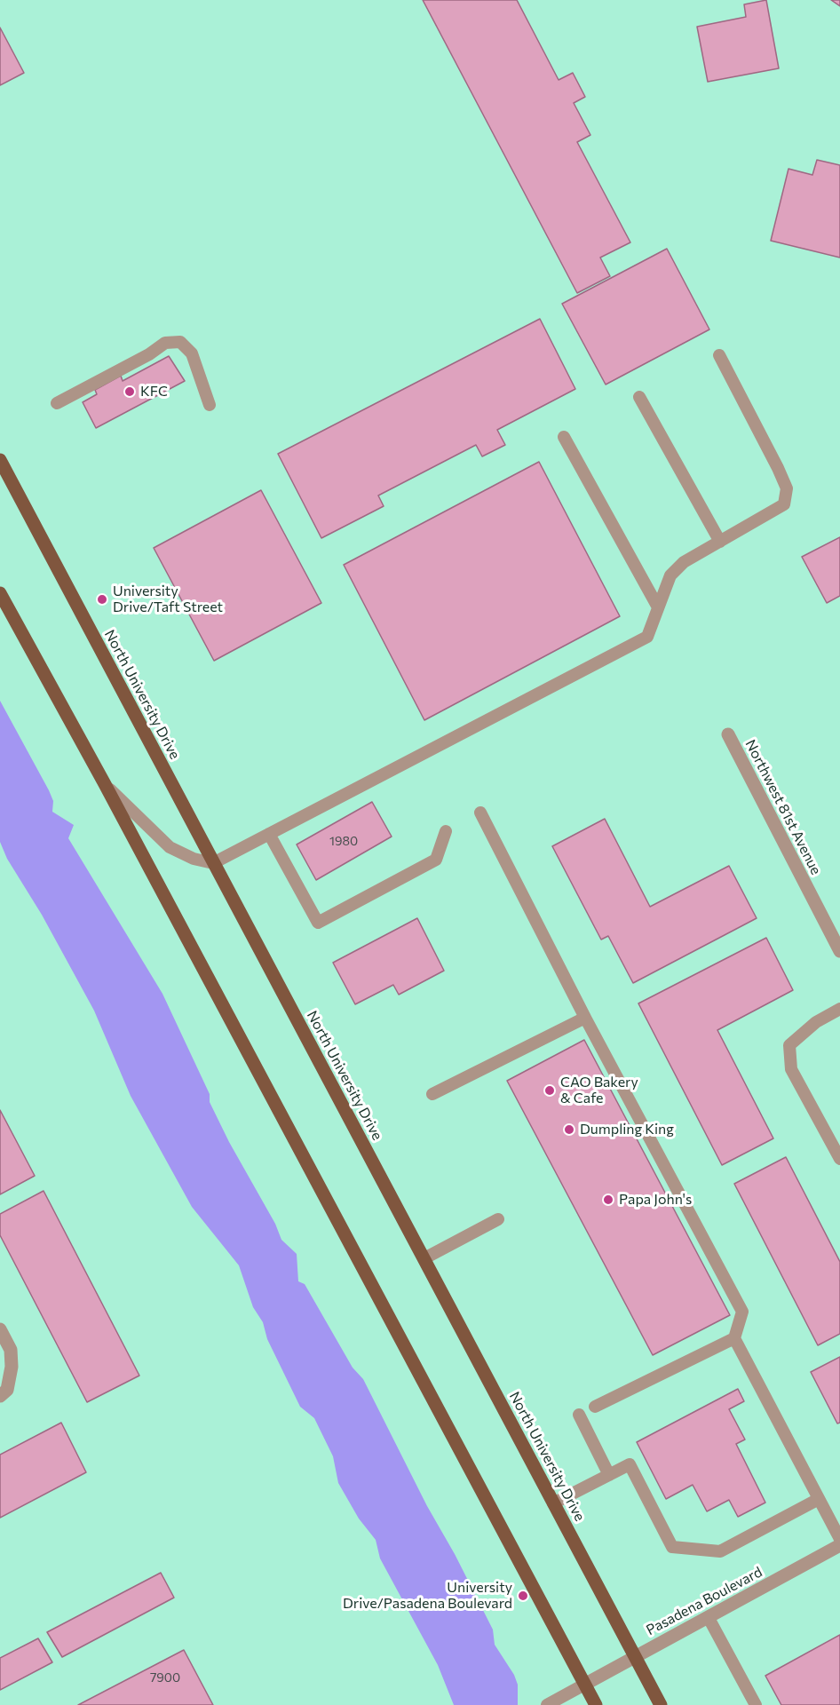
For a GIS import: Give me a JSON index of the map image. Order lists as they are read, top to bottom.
{
  "streets": {
    "main road": ["North University Drive"],
    "street": ["Northwest 81st Avenue", "Pasadena Boulevard"]
  },
  "crossings": [
    ["North University Drive", "Pasadena Boulevard"]
  ],
  "places": [
    "KFC",
    "University Drive/Taft Street",
    "CAO Bakery & Cafe",
    "Dumpling King",
    "Papa John's",
    "University Drive/Pasadena Boulevard"
  ],
  "house_numbers": ["1980", "7900"]
}
